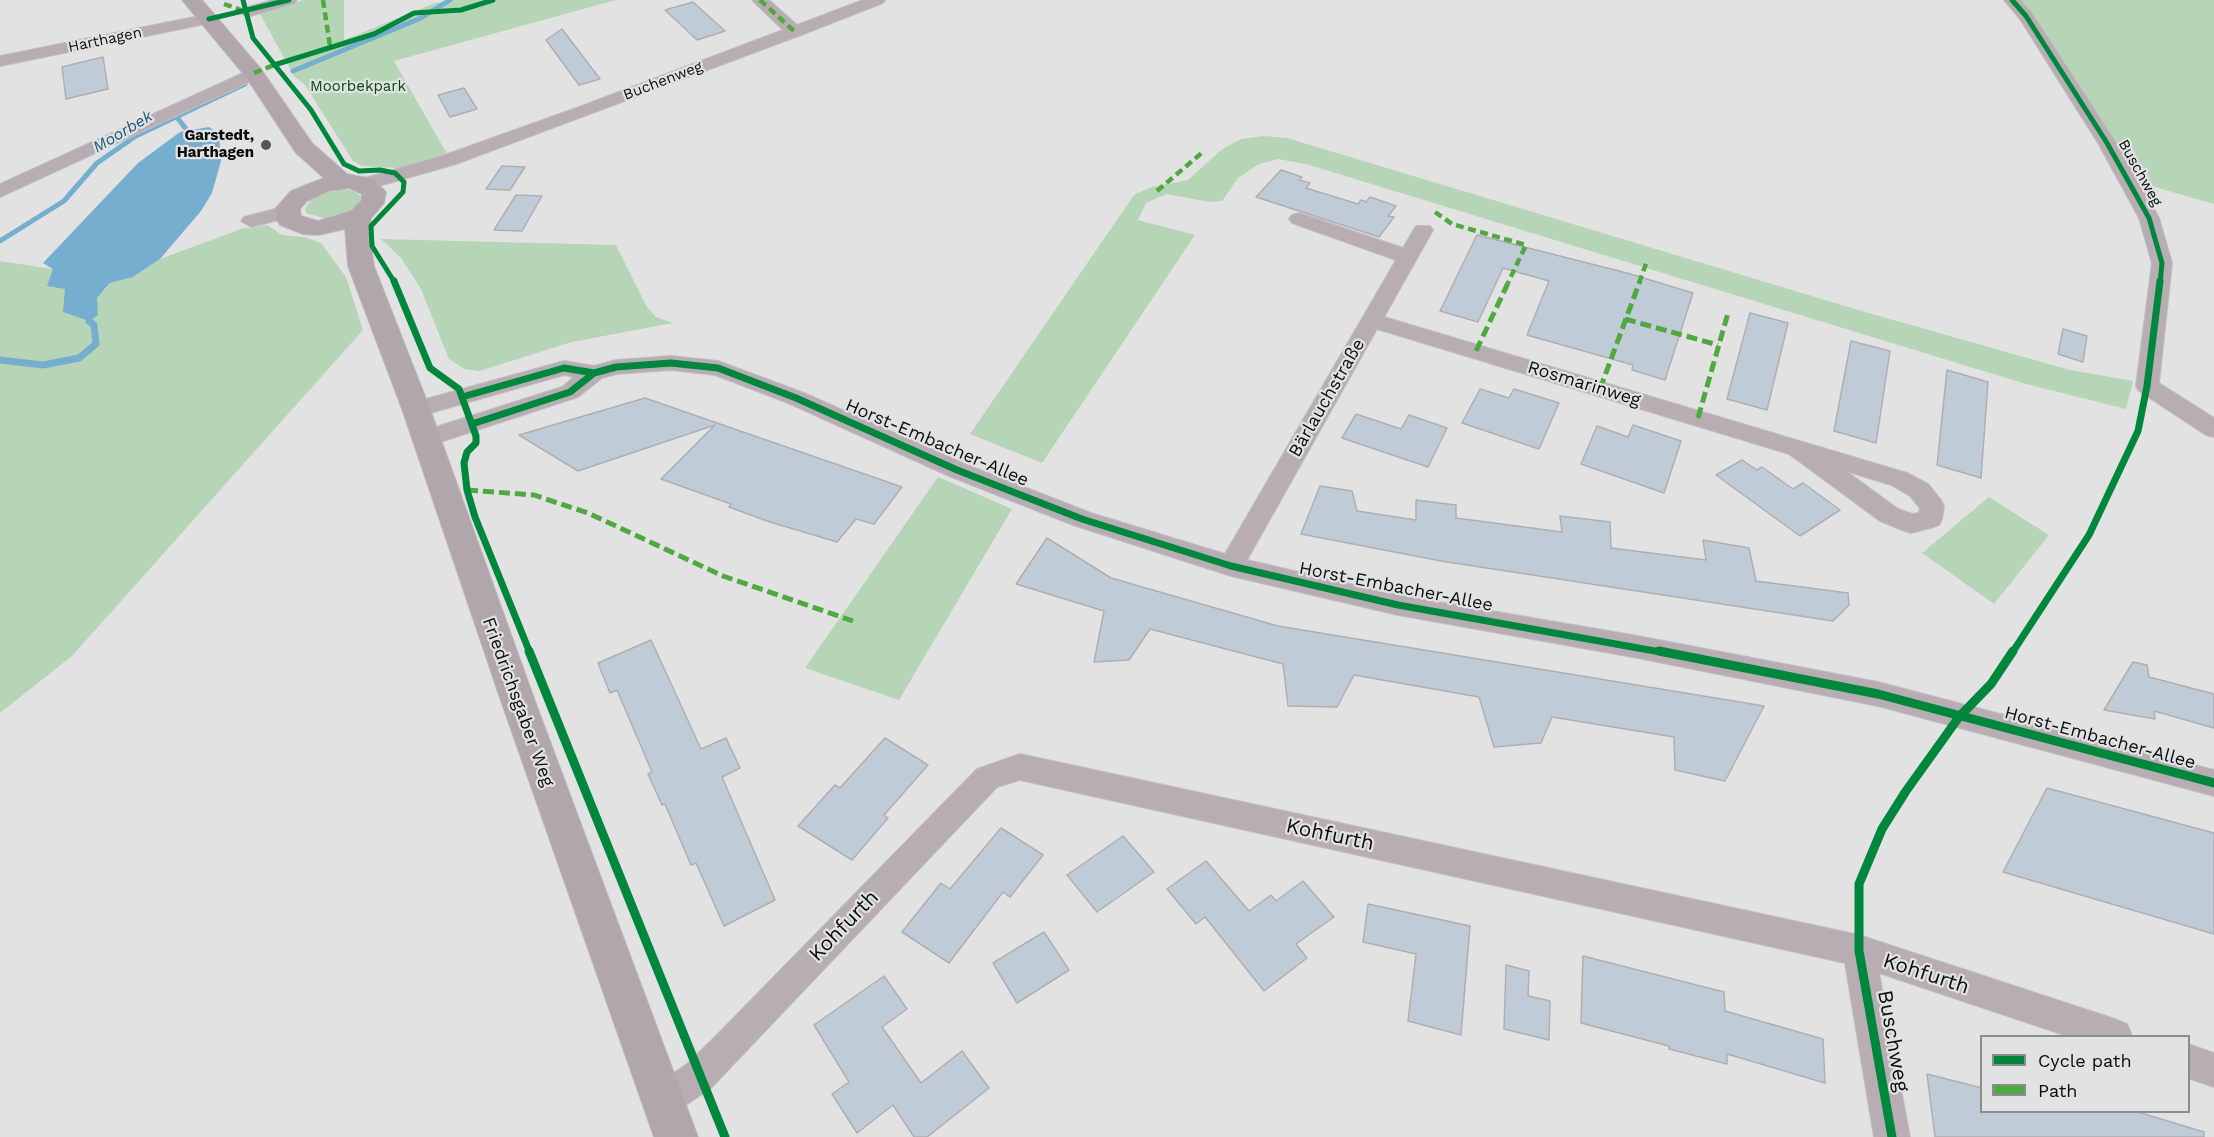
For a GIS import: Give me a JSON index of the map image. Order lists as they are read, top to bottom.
{
  "streets": {
    "main road": ["Friedrichsgaber Weg"],
    "street": [
      "Harthagen",
      "Buchenweg",
      "Buschweg",
      "Rosmarinweg",
      "Bärlauchstraße",
      "Horst-Embacher-Allee",
      "Kohfurth"
    ]
  },
  "crossings": [
    ["Buschweg", "Kohfurth"],
    ["Rosmarinweg", "Bärlauchstraße"],
    ["Bärlauchstraße", "Horst-Embacher-Allee"],
    ["Horst-Embacher-Allee", "Friedrichsgaber Weg"],
    ["Friedrichsgaber Weg", "Kohfurth"]
  ],
  "water": ["Moorbek"],
  "parks": ["Moorbekpark"],
  "places": ["Garstedt, Harthagen"],
  "legend": ["Cycle path", "Path"]
}
